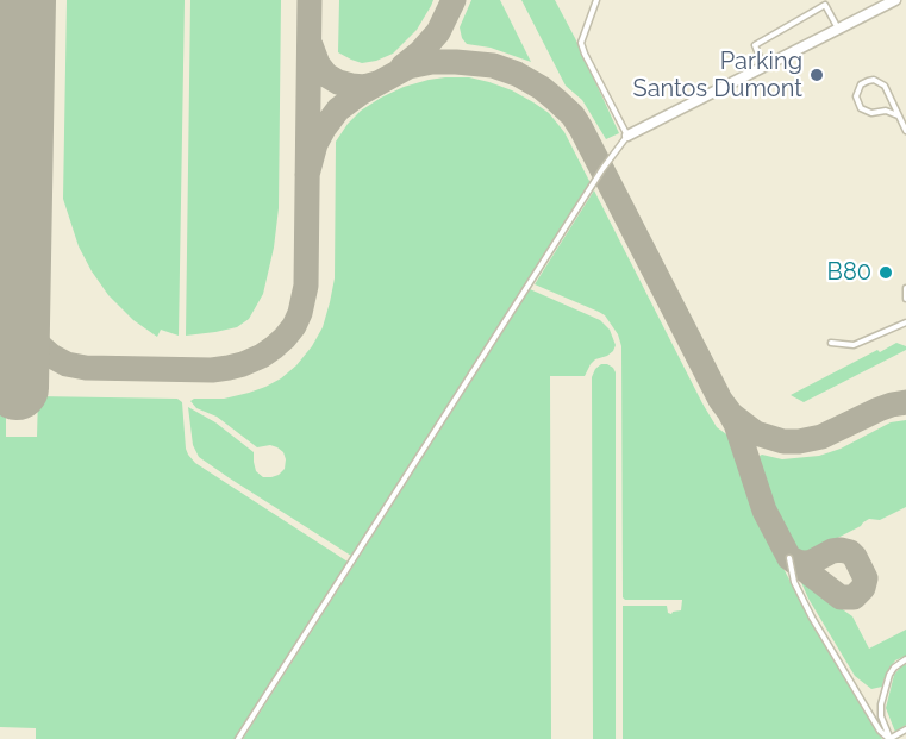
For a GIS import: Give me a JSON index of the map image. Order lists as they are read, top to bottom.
{
  "places": ["Parking Santos Dumont", "B80"]
}
